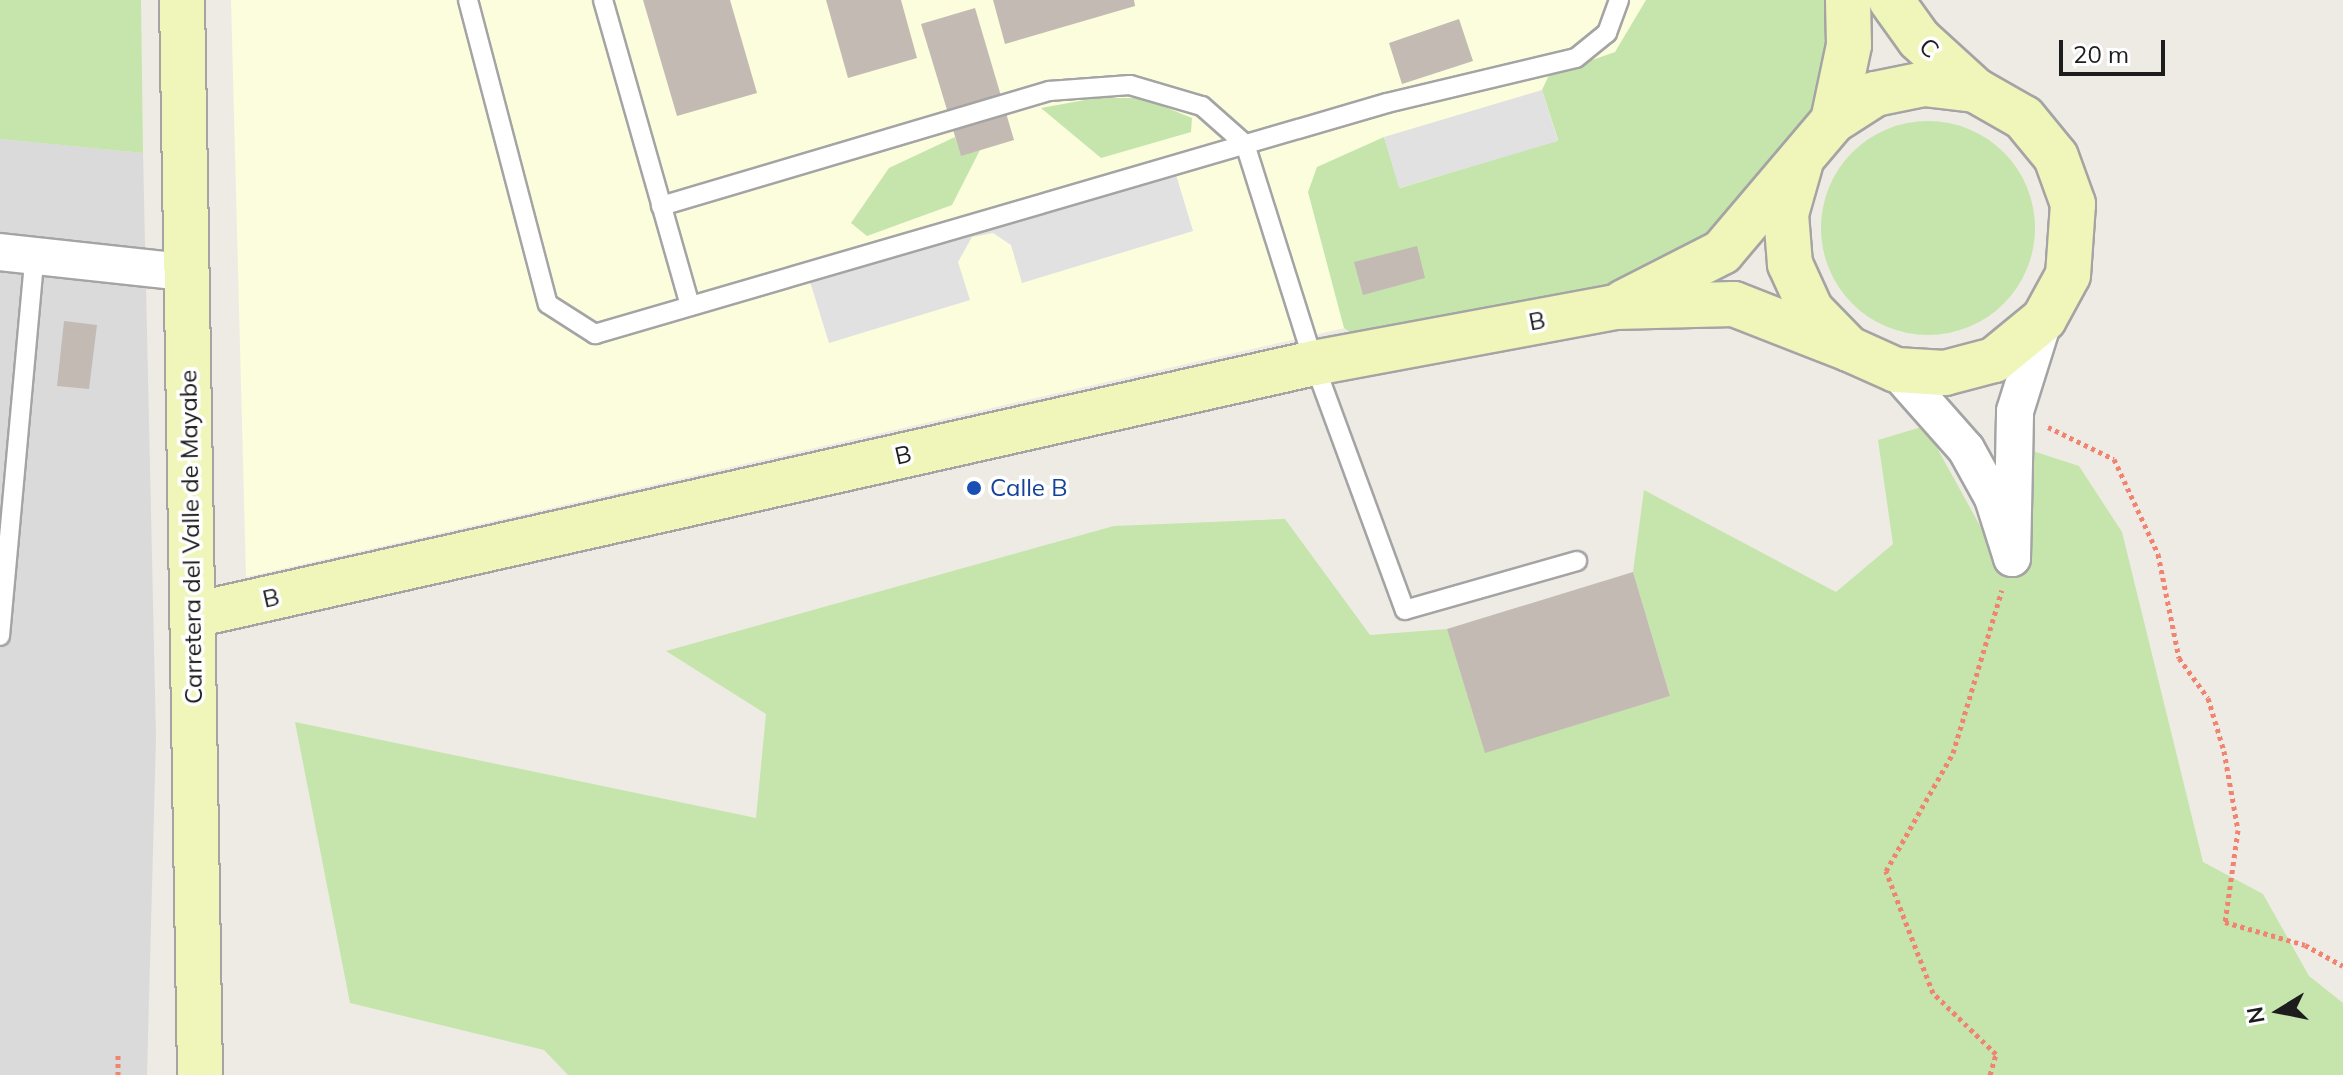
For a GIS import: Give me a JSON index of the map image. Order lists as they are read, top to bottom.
{
  "streets": {
    "street": ["C", "B", "Carretera del Valle de Mayabe"]
  },
  "crossings": [
    ["B", "Carretera del Valle de Mayabe"]
  ],
  "places": ["Calle B"],
  "scale_bar": "20 m",
  "north": "left"
}
